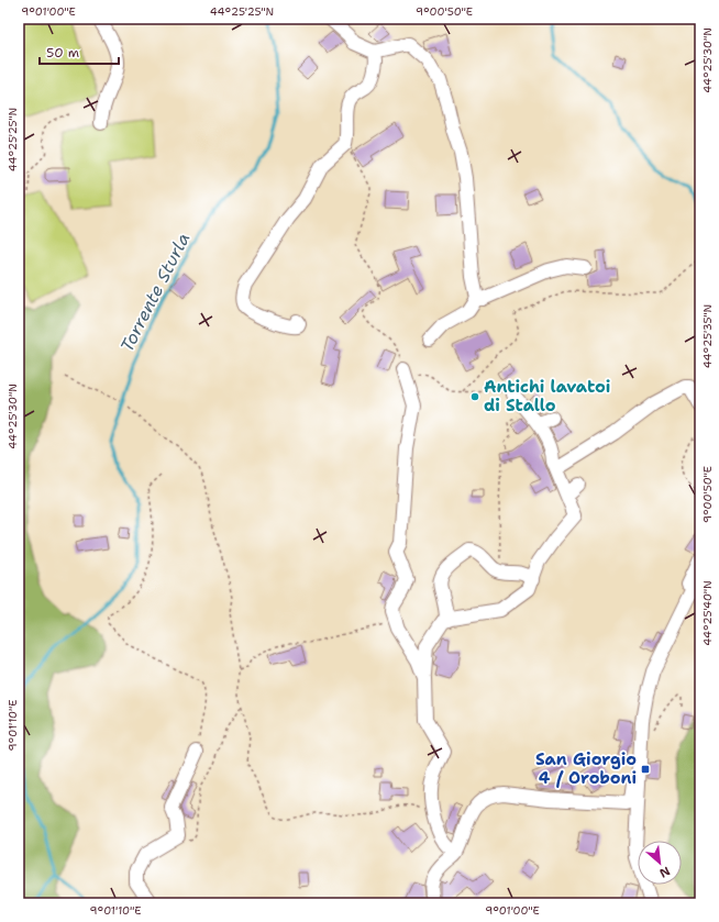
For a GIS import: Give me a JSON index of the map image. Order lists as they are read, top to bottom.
{
  "water": ["Torrente Sturla"],
  "places": {
    "other": ["Antichi lavatoi di Stallo"],
    "transit": ["San Giorgio 4 / Oroboni"]
  },
  "scale_bar": "50 m",
  "north": "bottom right",
  "coordinates": [
    "9°01'00\"E",
    "44°25'25\"N",
    "9°00'50\"E",
    "44°25'30\"N",
    "44°25'35\"N",
    "44°25'40\"N",
    "9°01'10\"E"
  ]
}
